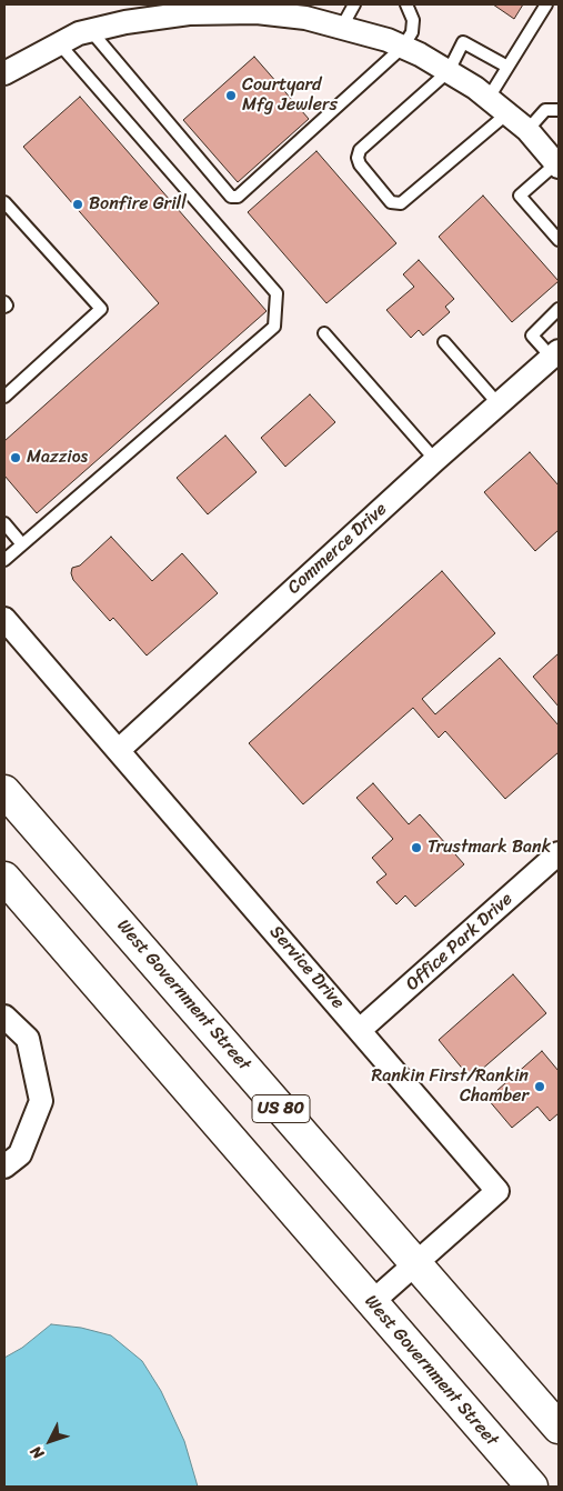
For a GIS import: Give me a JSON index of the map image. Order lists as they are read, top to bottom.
{
  "streets": {
    "main road": ["West Government Street", "US 80"],
    "street": ["Commerce Drive", "Office Park Drive", "Service Drive"]
  },
  "crossings": [
    ["Commerce Drive", "Service Drive"],
    ["Office Park Drive", "Service Drive"],
    ["Service Drive", "West Government Street"]
  ],
  "places": [
    "Courtyard Mfg Jewlers",
    "Bonfire Grill",
    "Mazzios",
    "Trustmark Bank",
    "Rankin First/Rankin Chamber"
  ],
  "north": "bottom left"
}
